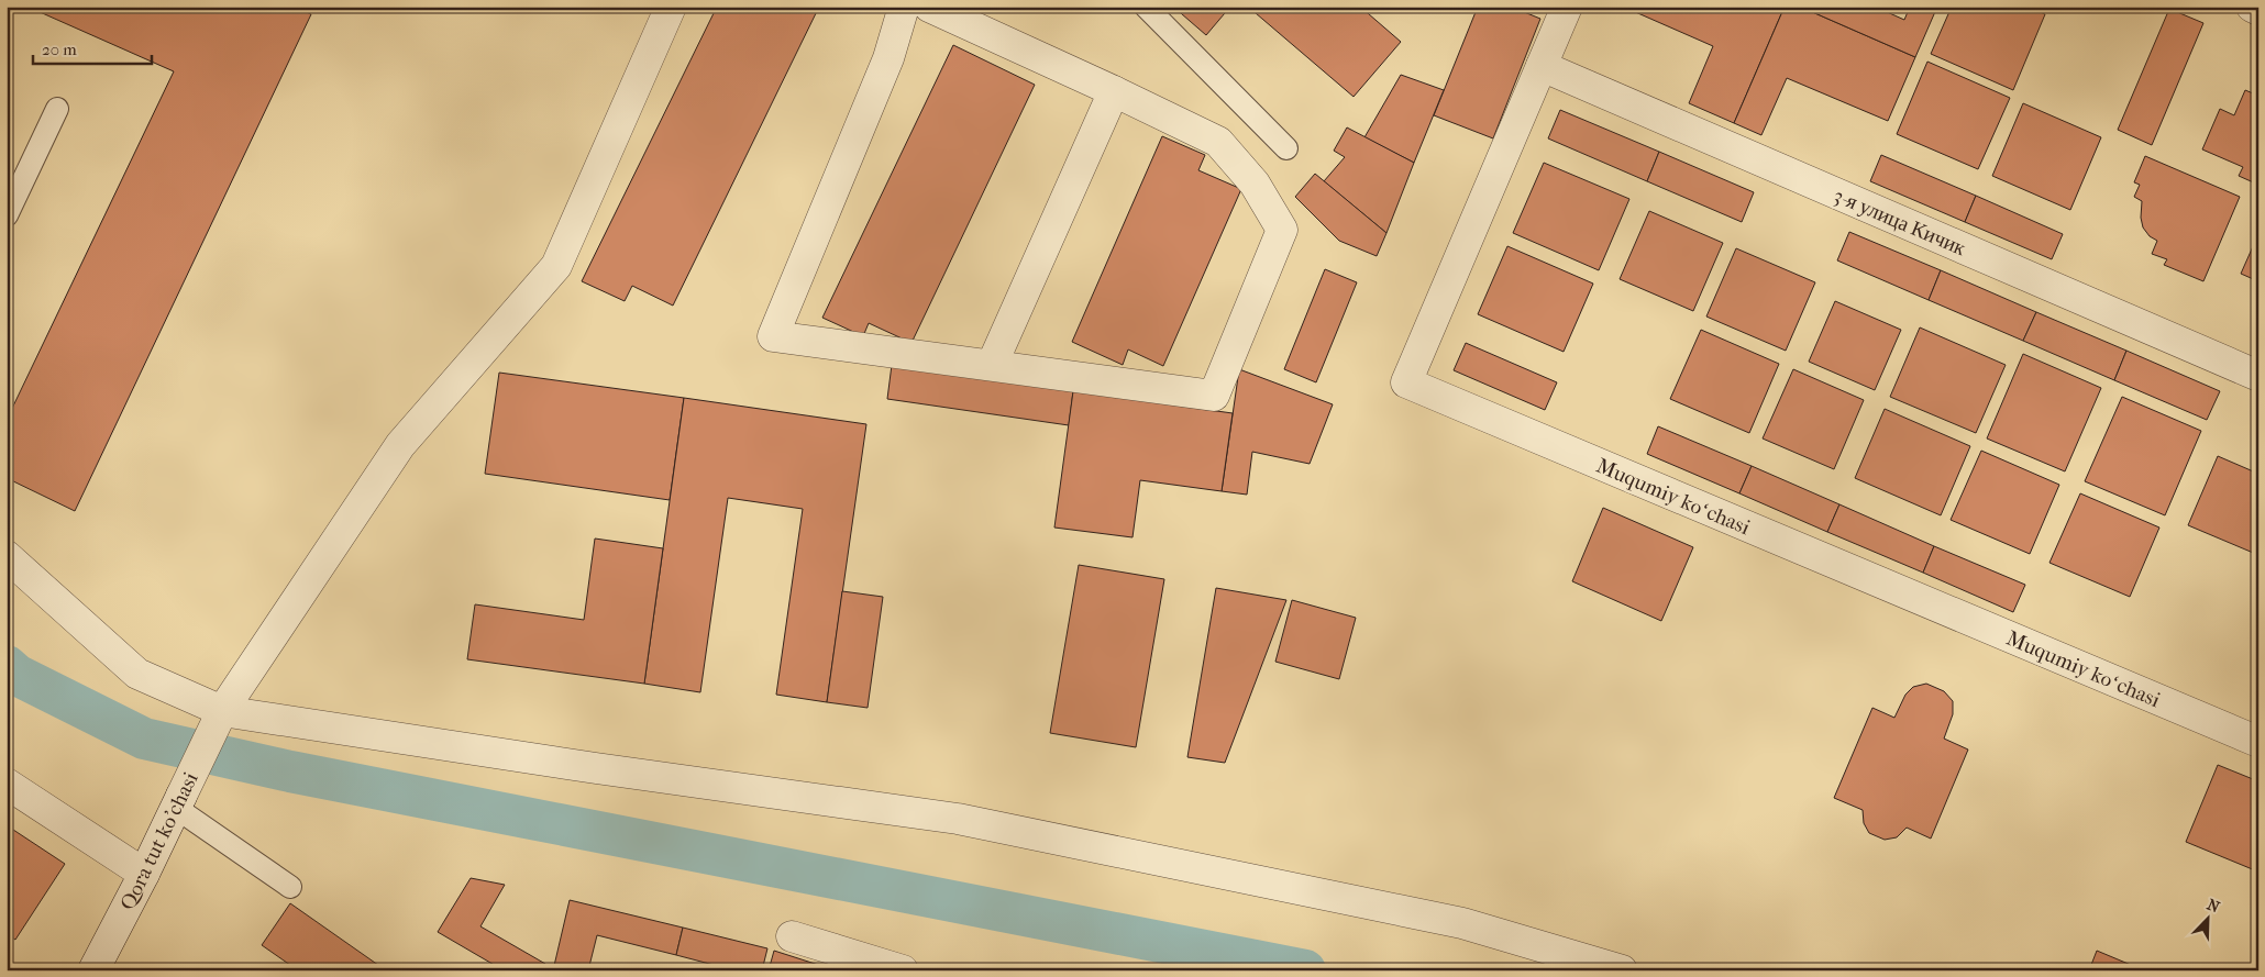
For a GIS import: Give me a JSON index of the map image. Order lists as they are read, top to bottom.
{
  "streets": {
    "street": ["3-я улица Кичик", "Muqumiy koʻchasi", "Qora tut ko'chasi"]
  },
  "crossings": [
    ["3-я улица Кичик", "Muqumiy koʻchasi"]
  ],
  "scale_bar": "20 m",
  "north": "top right"
}
